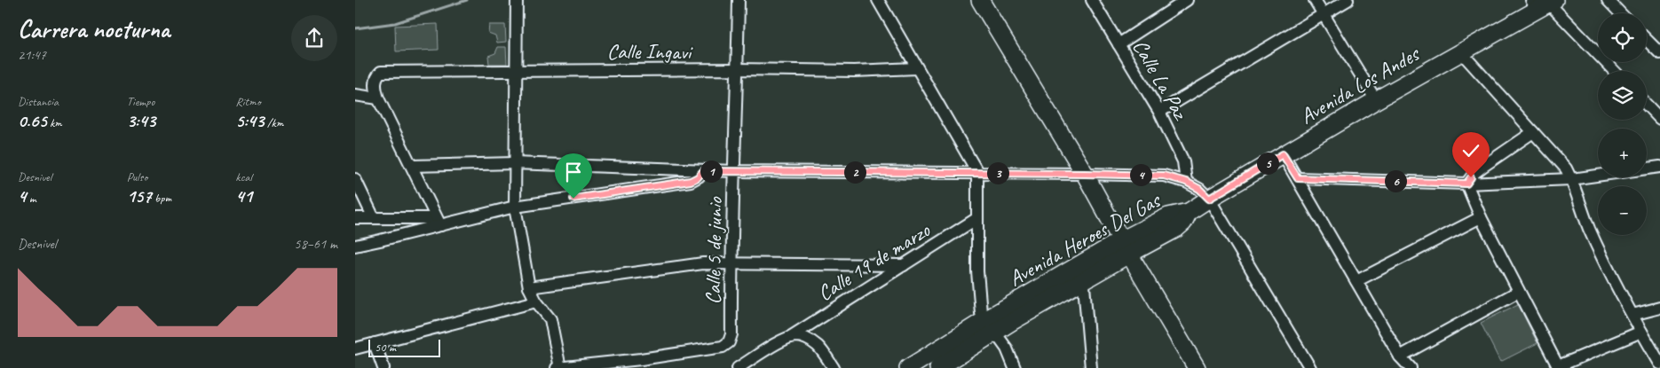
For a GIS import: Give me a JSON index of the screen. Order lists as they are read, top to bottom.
{
  "streets": {
    "street": [
      "Calle Ingavi",
      "Calle La Paz",
      "Avenida Los Andes",
      "Avenida Heroes Del Gas",
      "Calle 5 de junio",
      "Calle 19 de marzo"
    ]
  },
  "crossings": [
    ["Calle Ingavi", "Calle 5 de junio"],
    ["Avenida Los Andes", "Avenida Heroes Del Gas"]
  ],
  "scale_bar": "50 m",
  "page": {
    "heading": ["Carrera nocturna", "21:47"],
    "map_buttons": ["+", "−"],
    "stats": [
      ["Distancia", "0.65 km"],
      ["Tiempo", "3:43"],
      ["Ritmo", "5:43 /km"],
      ["Desnivel", "4 m"],
      ["Pulso", "157 bpm"],
      ["kcal", "41"]
    ],
    "pins": [
      "5",
      "1",
      "2",
      "3",
      "4",
      "6"
    ],
    "chart": ["Desnivel", "58–61 m"],
    "scale": "50 m"
  }
}
